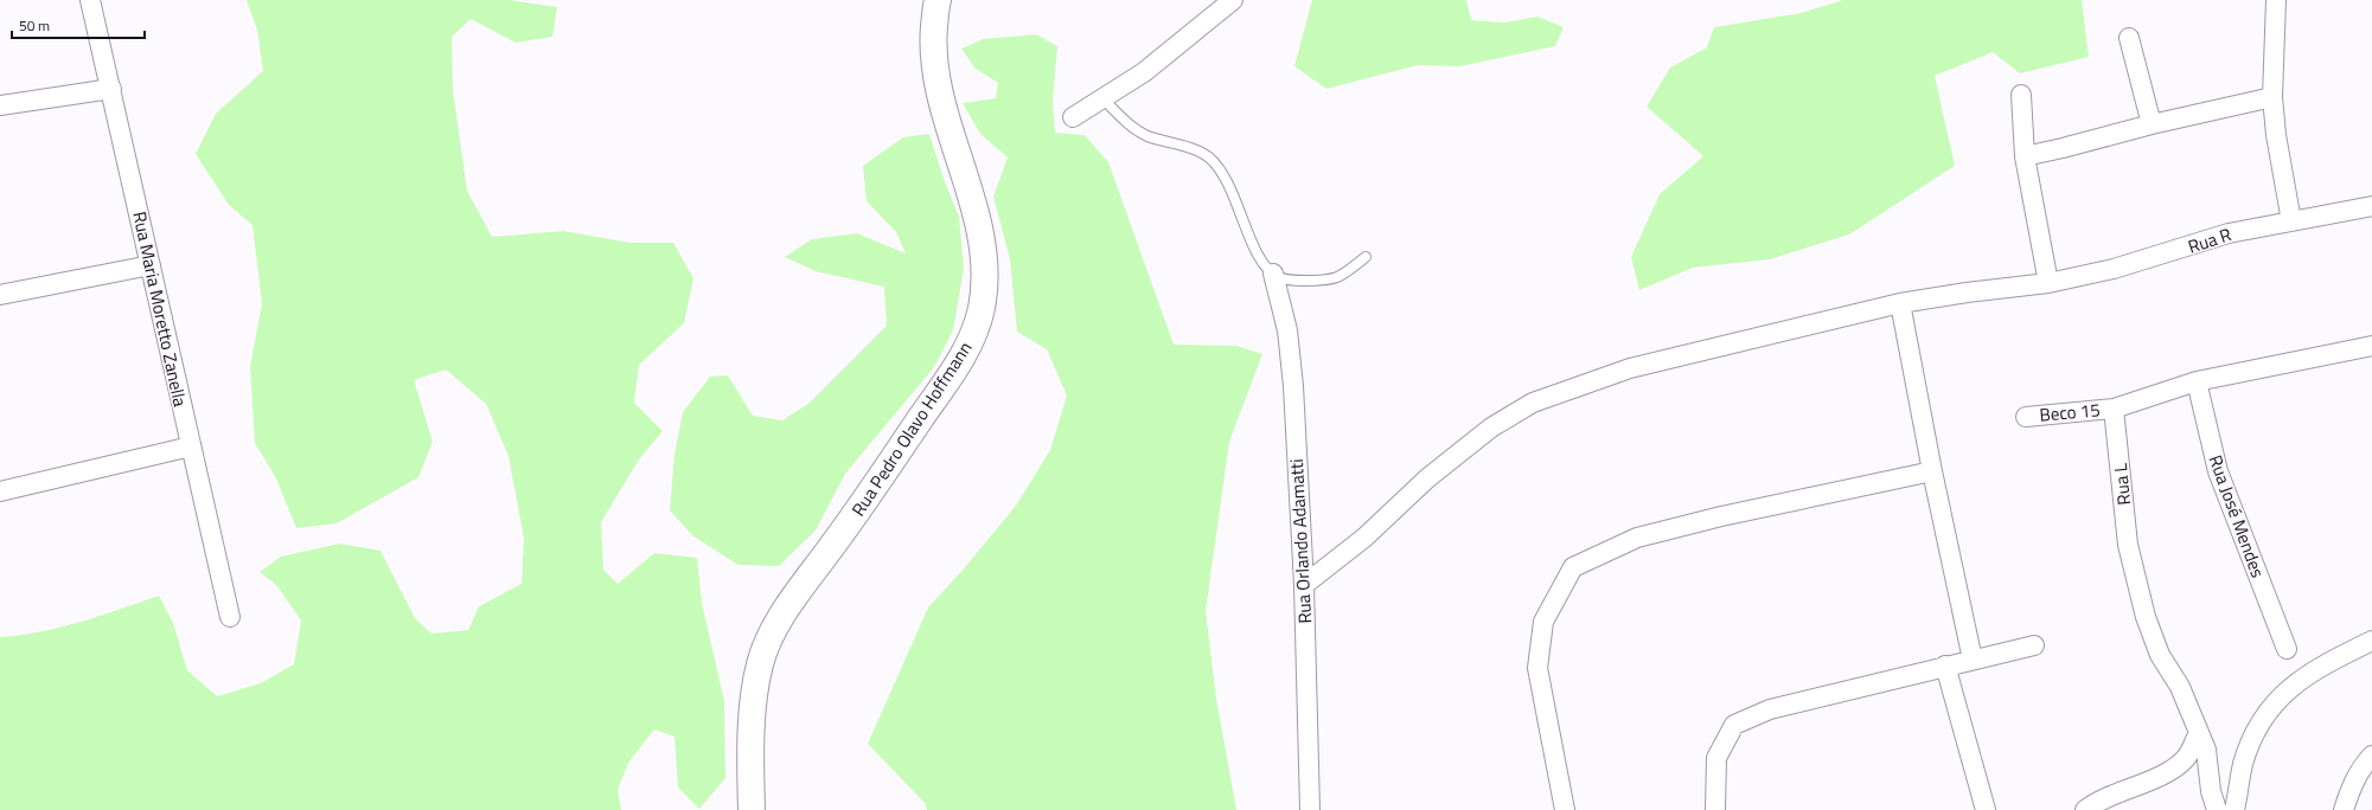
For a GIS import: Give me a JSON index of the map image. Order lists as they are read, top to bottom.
{
  "streets": {
    "street": [
      "Rua R",
      "Rua Maria Moretto Zanella",
      "Beco 15",
      "Rua Pedro Olavo Hoffmann",
      "Rua L",
      "Rua José Mendes",
      "Rua Orlando Adamatti"
    ]
  },
  "crossings": [
    ["Rua R", "Rua Orlando Adamatti"],
    ["Beco 15", "Rua L"]
  ],
  "scale_bar": "50 m"
}
